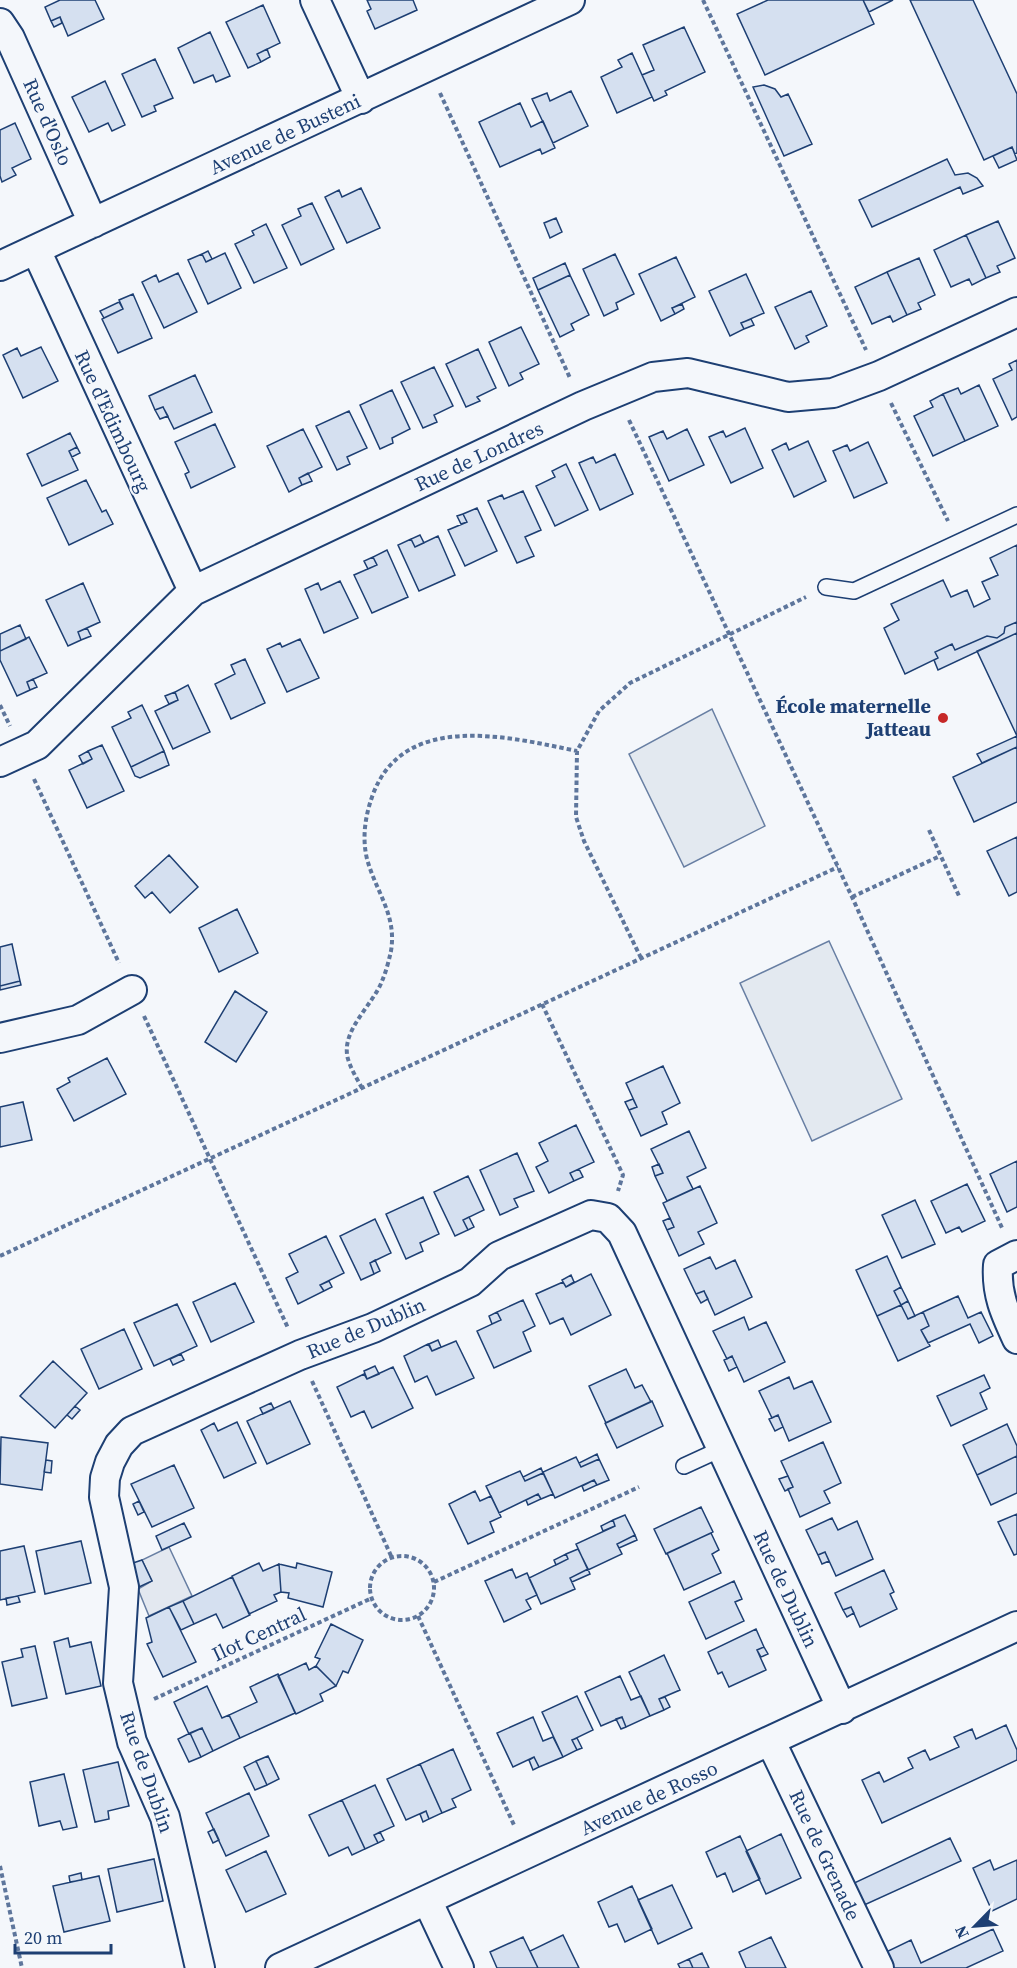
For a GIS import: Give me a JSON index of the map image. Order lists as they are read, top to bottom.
{
  "streets": {
    "street": [
      "Rue d'Oslo",
      "Avenue de Busteni",
      "Rue d'Edimbourg",
      "Rue de Londres",
      "Rue de Dublin",
      "Avenue de Rosso",
      "Rue de Grenade"
    ],
    "path": ["Ilot Central"]
  },
  "crossings": [
    ["Rue d'Oslo", "Avenue de Busteni"],
    ["Avenue de Busteni", "Rue d'Edimbourg"],
    ["Rue d'Edimbourg", "Rue de Londres"],
    ["Rue de Dublin", "Avenue de Rosso"],
    ["Avenue de Rosso", "Rue de Grenade"]
  ],
  "places": ["École maternelle Jatteau"],
  "scale_bar": "20 m",
  "north": "bottom left"
}
